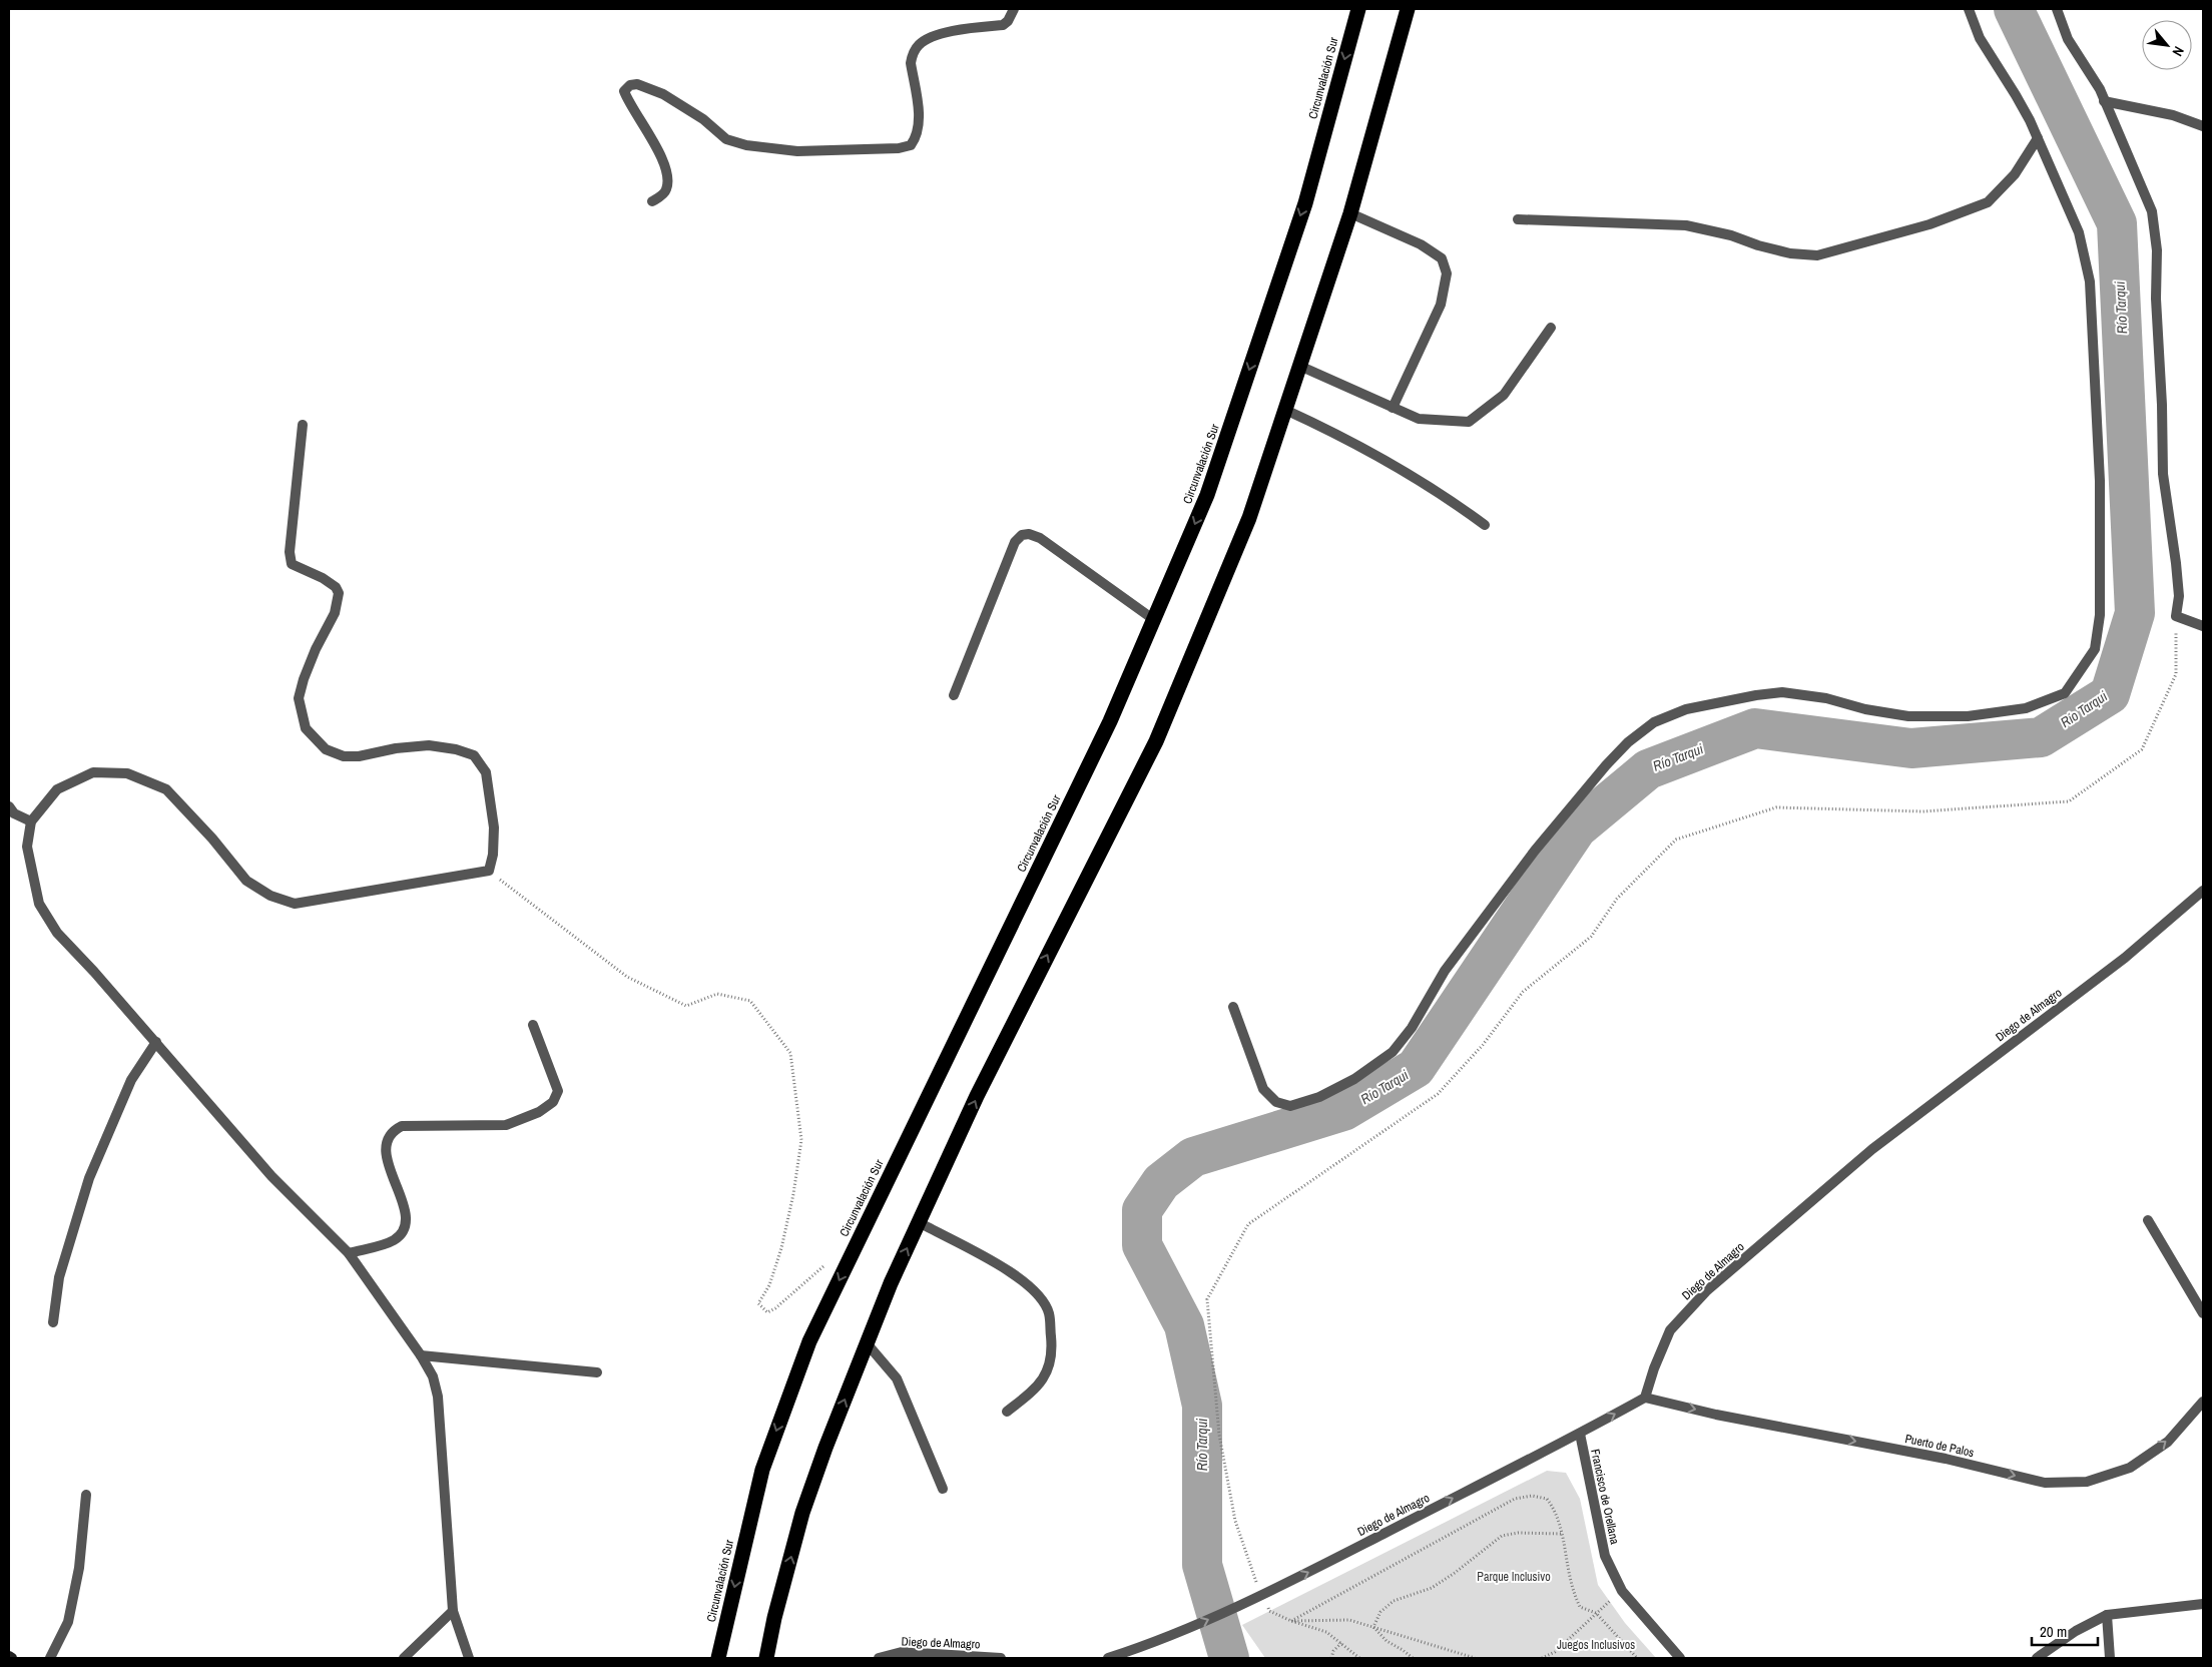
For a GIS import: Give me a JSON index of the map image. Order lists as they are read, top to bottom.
{
  "streets": {
    "highway": ["Circunvalación Sur"],
    "street": ["Diego de Almagro", "Puerto de Palos", "Francisco de Orellana"]
  },
  "crossings": [
    ["Diego de Almagro", "Puerto de Palos"],
    ["Diego de Almagro", "Francisco de Orellana"]
  ],
  "one_way": ["Diego de Almagro", "Puerto de Palos"],
  "water": ["Río Tarqui"],
  "parks": ["Parque Inclusivo", "Juegos Inclusivos"],
  "scale_bar": "20 m",
  "north": "bottom right"
}
